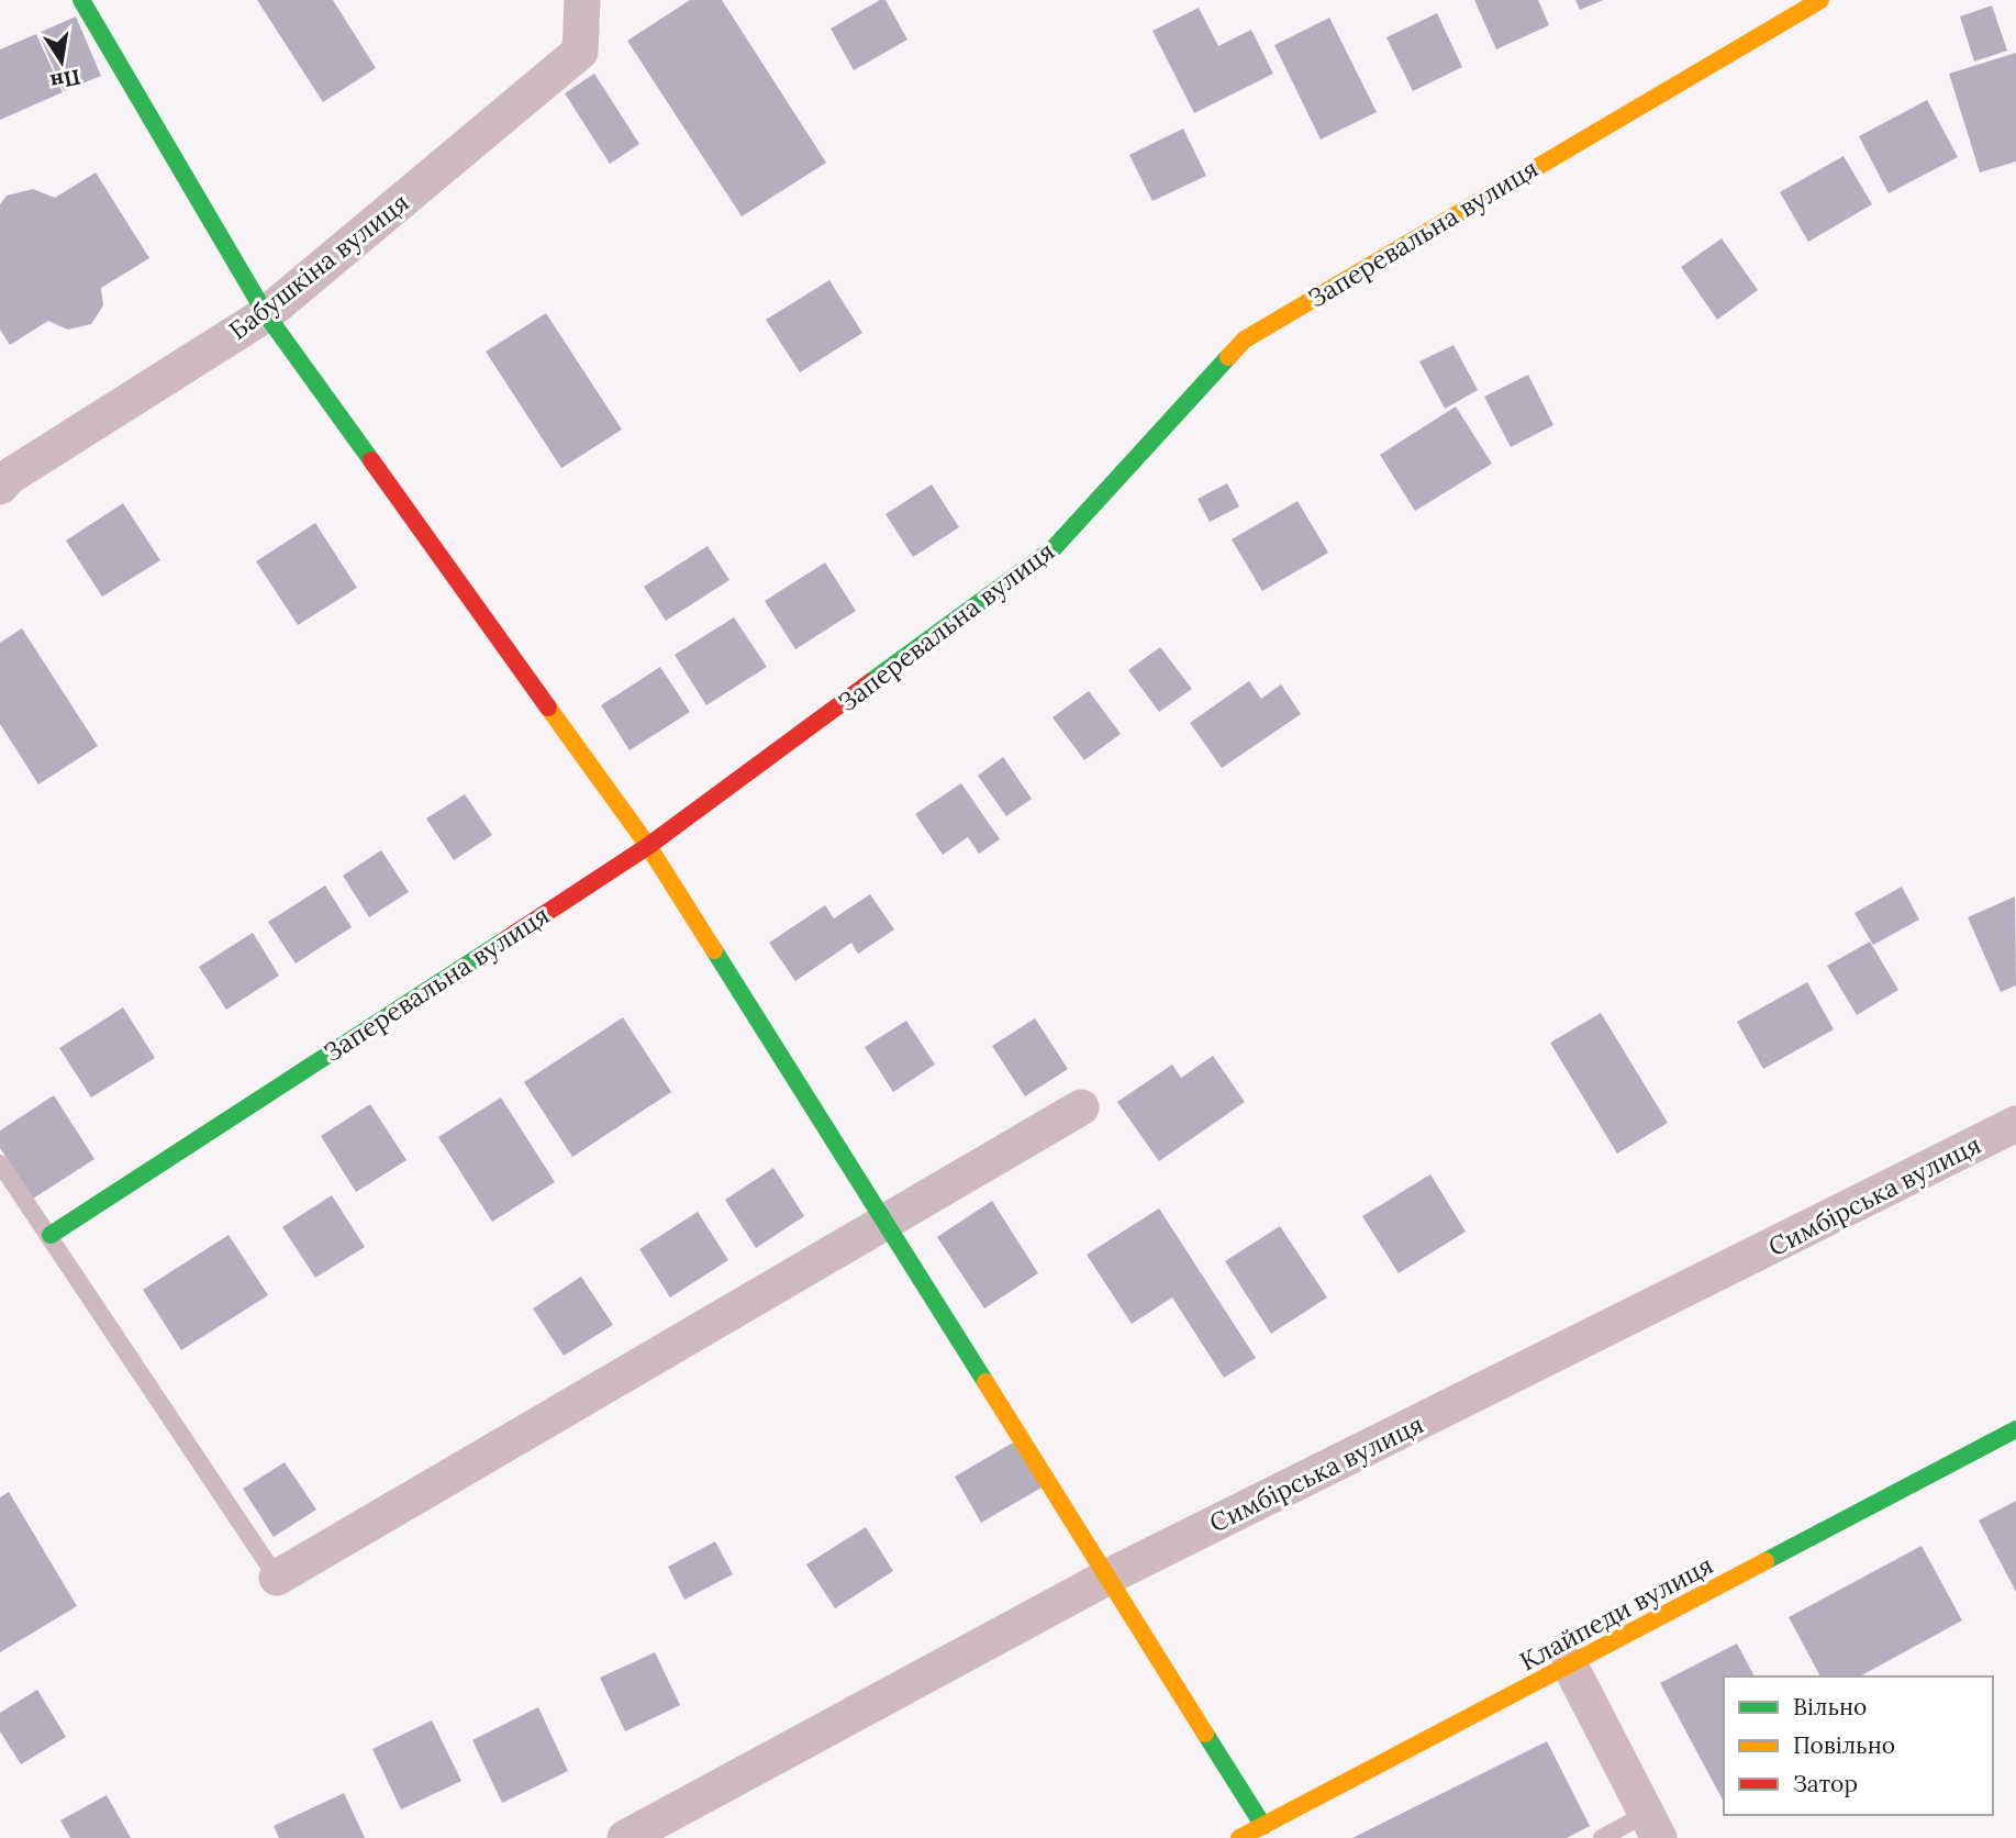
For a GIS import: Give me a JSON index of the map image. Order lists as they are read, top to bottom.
{
  "streets": {
    "street": [
      "Заперевальна вулиця",
      "Бабушкіна вулиця",
      "Симбірська вулиця",
      "Клайпеди вулиця"
    ]
  },
  "legend": ["Вільно", "Повільно", "Затор"],
  "north": "bottom"
}
